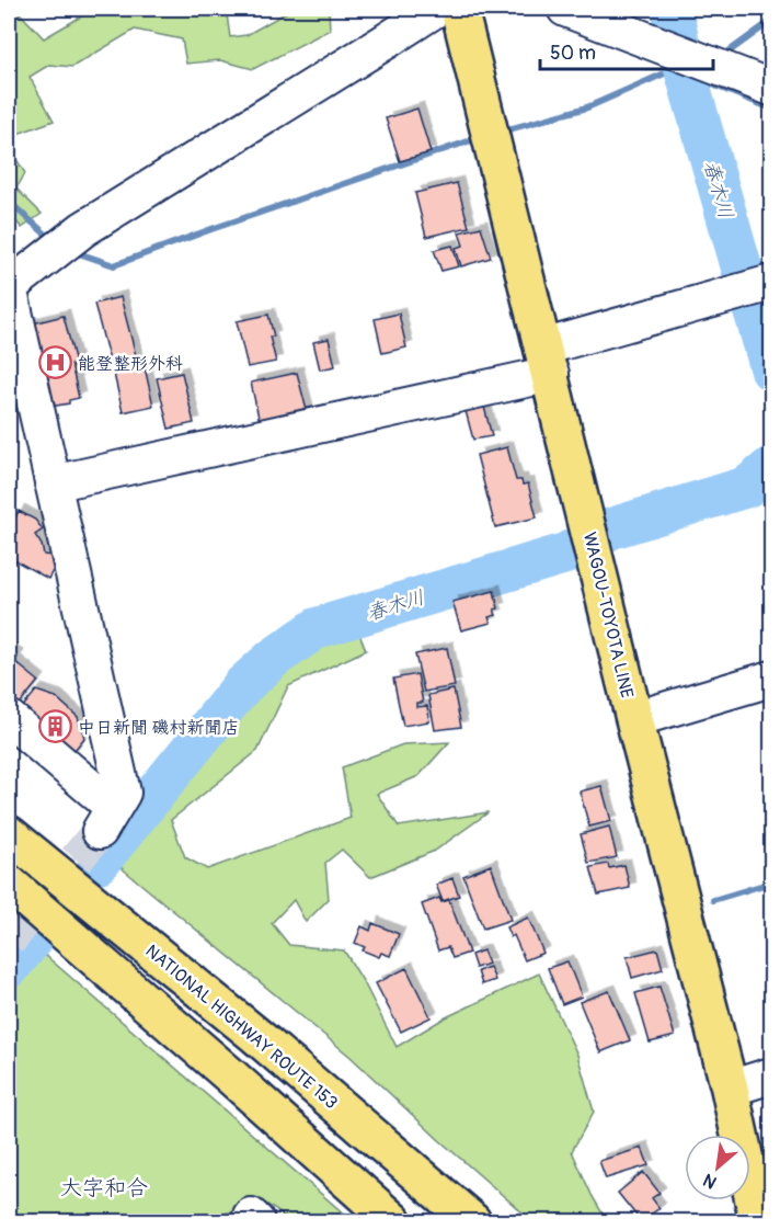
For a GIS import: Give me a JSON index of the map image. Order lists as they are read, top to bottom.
{
  "streets": {
    "main road": ["WAGOU-TOYOTA LINE", "NATIONAL HIGHWAY ROUTE 153"]
  },
  "districts": ["大字和合"],
  "water": ["春木川"],
  "places": {
    "hospital": ["能登整形外科"],
    "building": ["中日新聞 磯村新聞店"]
  },
  "scale_bar": "50 m",
  "north": "bottom left"
}
